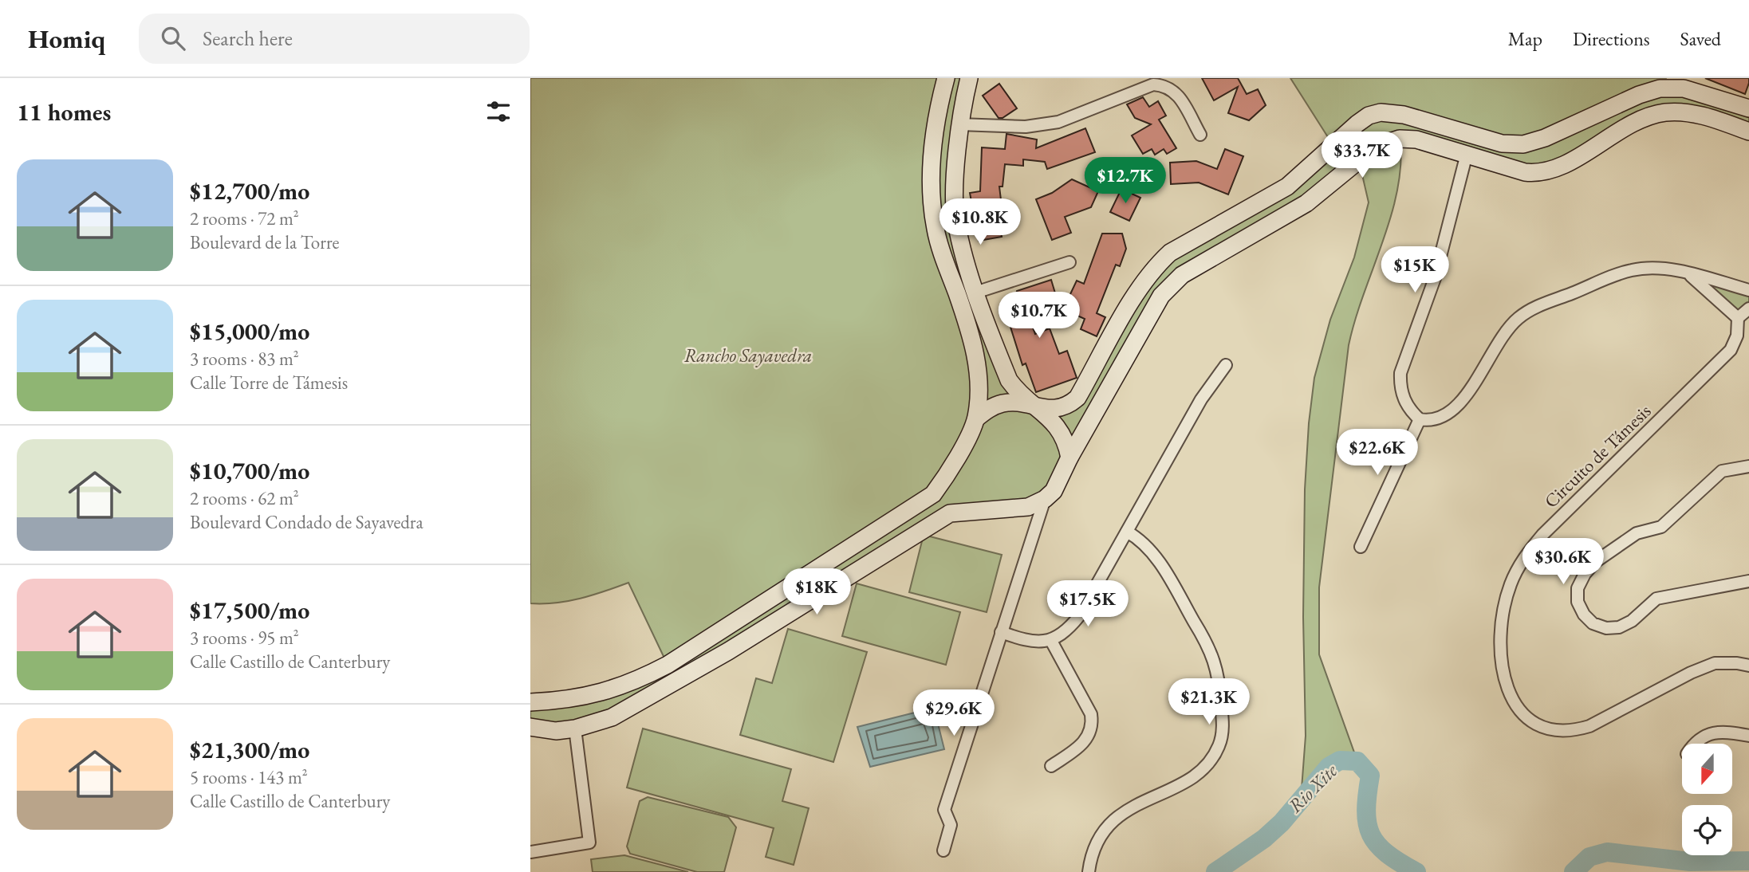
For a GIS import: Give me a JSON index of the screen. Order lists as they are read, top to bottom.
{
  "streets": {
    "street": ["Circuito de Támesis"]
  },
  "water": ["Rio Xite"],
  "parks": ["Rancho Sayavedra"],
  "north": "bottom",
  "page": {
    "header": "Homiq",
    "search": "Search here",
    "nav": ["Map", "Directions", "Saved"],
    "heading": "11 homes",
    "price": [
      "$33.7K",
      "$12.7K",
      "$10.8K",
      "$15K",
      "$10.7K",
      "$22.6K",
      "$30.6K",
      "$18K",
      "$17.5K",
      "$21.3K",
      "$29.6K"
    ],
    "list": [
      {
        "name": "$12,700/mo",
        "note": "2 rooms · 72 m² · Boulevard de la Torre"
      },
      {
        "name": "$15,000/mo",
        "note": "3 rooms · 83 m² · Calle Torre de Támesis"
      },
      {
        "name": "$10,700/mo",
        "note": "2 rooms · 62 m² · Boulevard Condado de Sayavedra"
      },
      {
        "name": "$17,500/mo",
        "note": "3 rooms · 95 m² · Calle Castillo de Canterbury"
      },
      {
        "name": "$21,300/mo",
        "note": "5 rooms · 143 m² · Calle Castillo de Canterbury"
      }
    ]
  }
}
